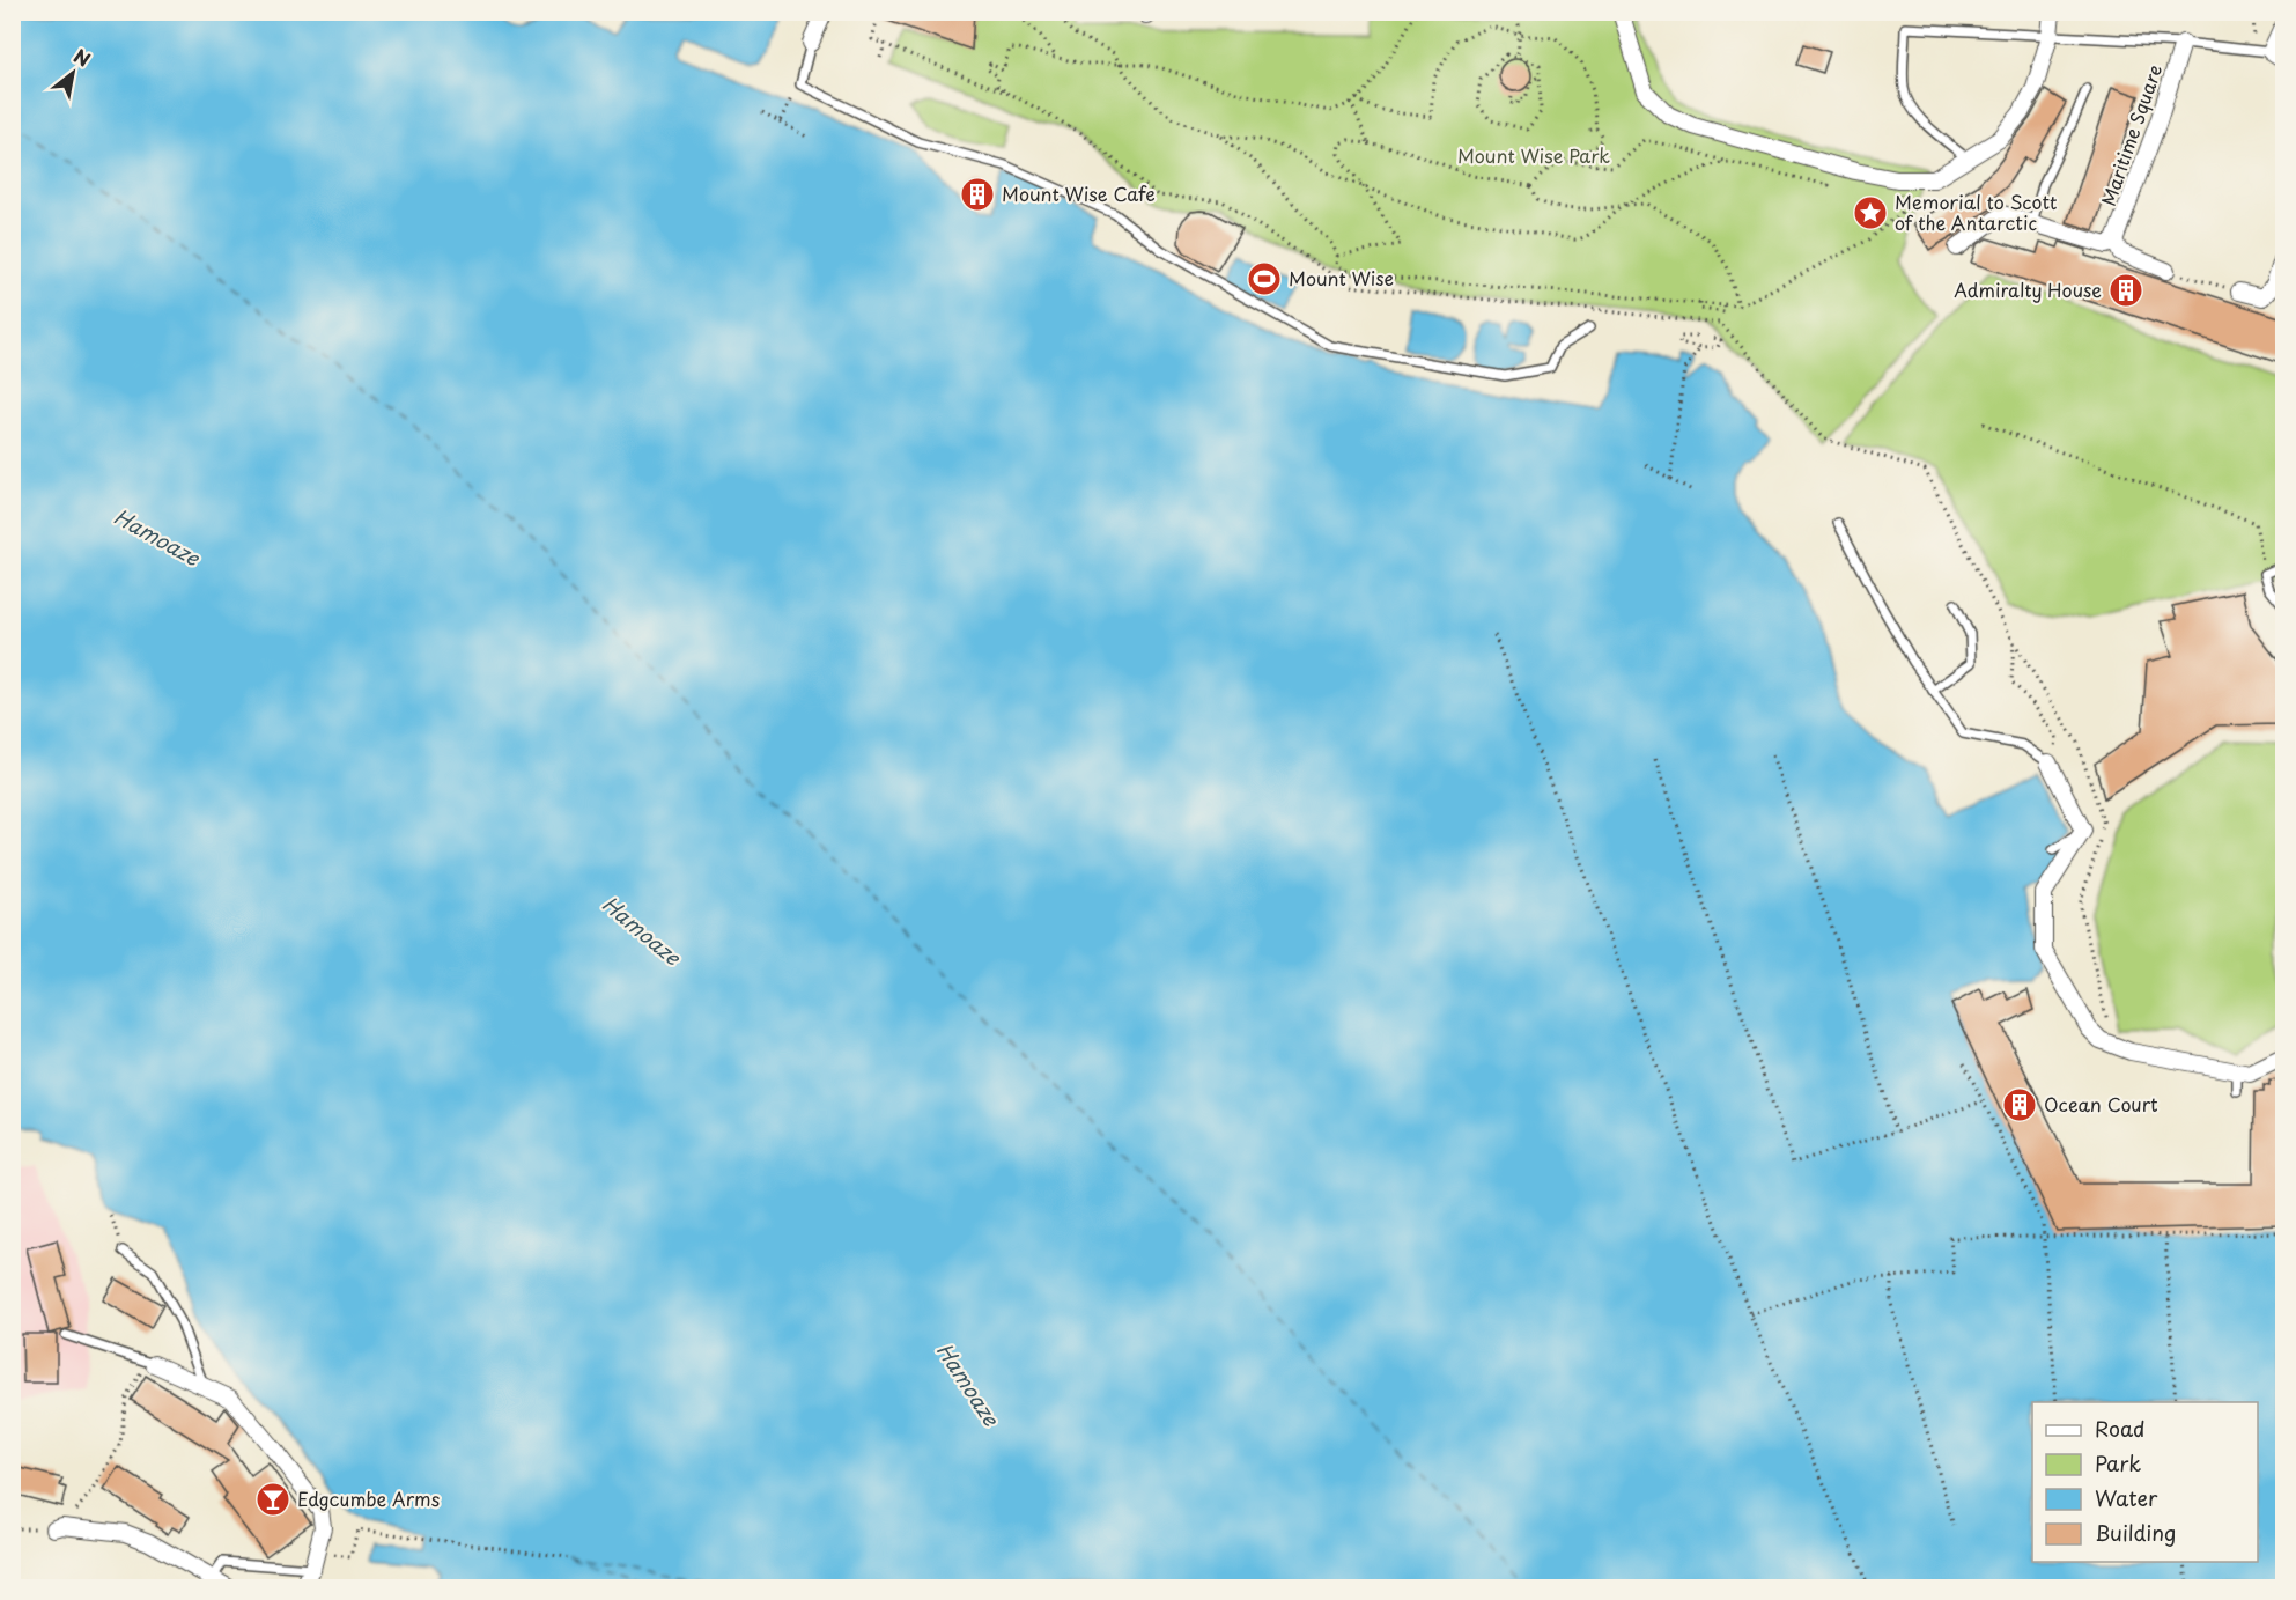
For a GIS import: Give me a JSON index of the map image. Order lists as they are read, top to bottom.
{
  "streets": {
    "street": ["Maritime Square"]
  },
  "water": ["Hamoaze"],
  "parks": ["Mount Wise Park"],
  "places": {
    "building": ["Mount Wise Cafe", "Admiralty House", "Ocean Court"],
    "place": ["Memorial to Scott of the Antarctic"],
    "sports": ["Mount Wise"],
    "bar": ["Edgcumbe Arms"]
  },
  "legend": [
    "Road",
    "Park",
    "Water",
    "Building"
  ],
  "north": "top right"
}
